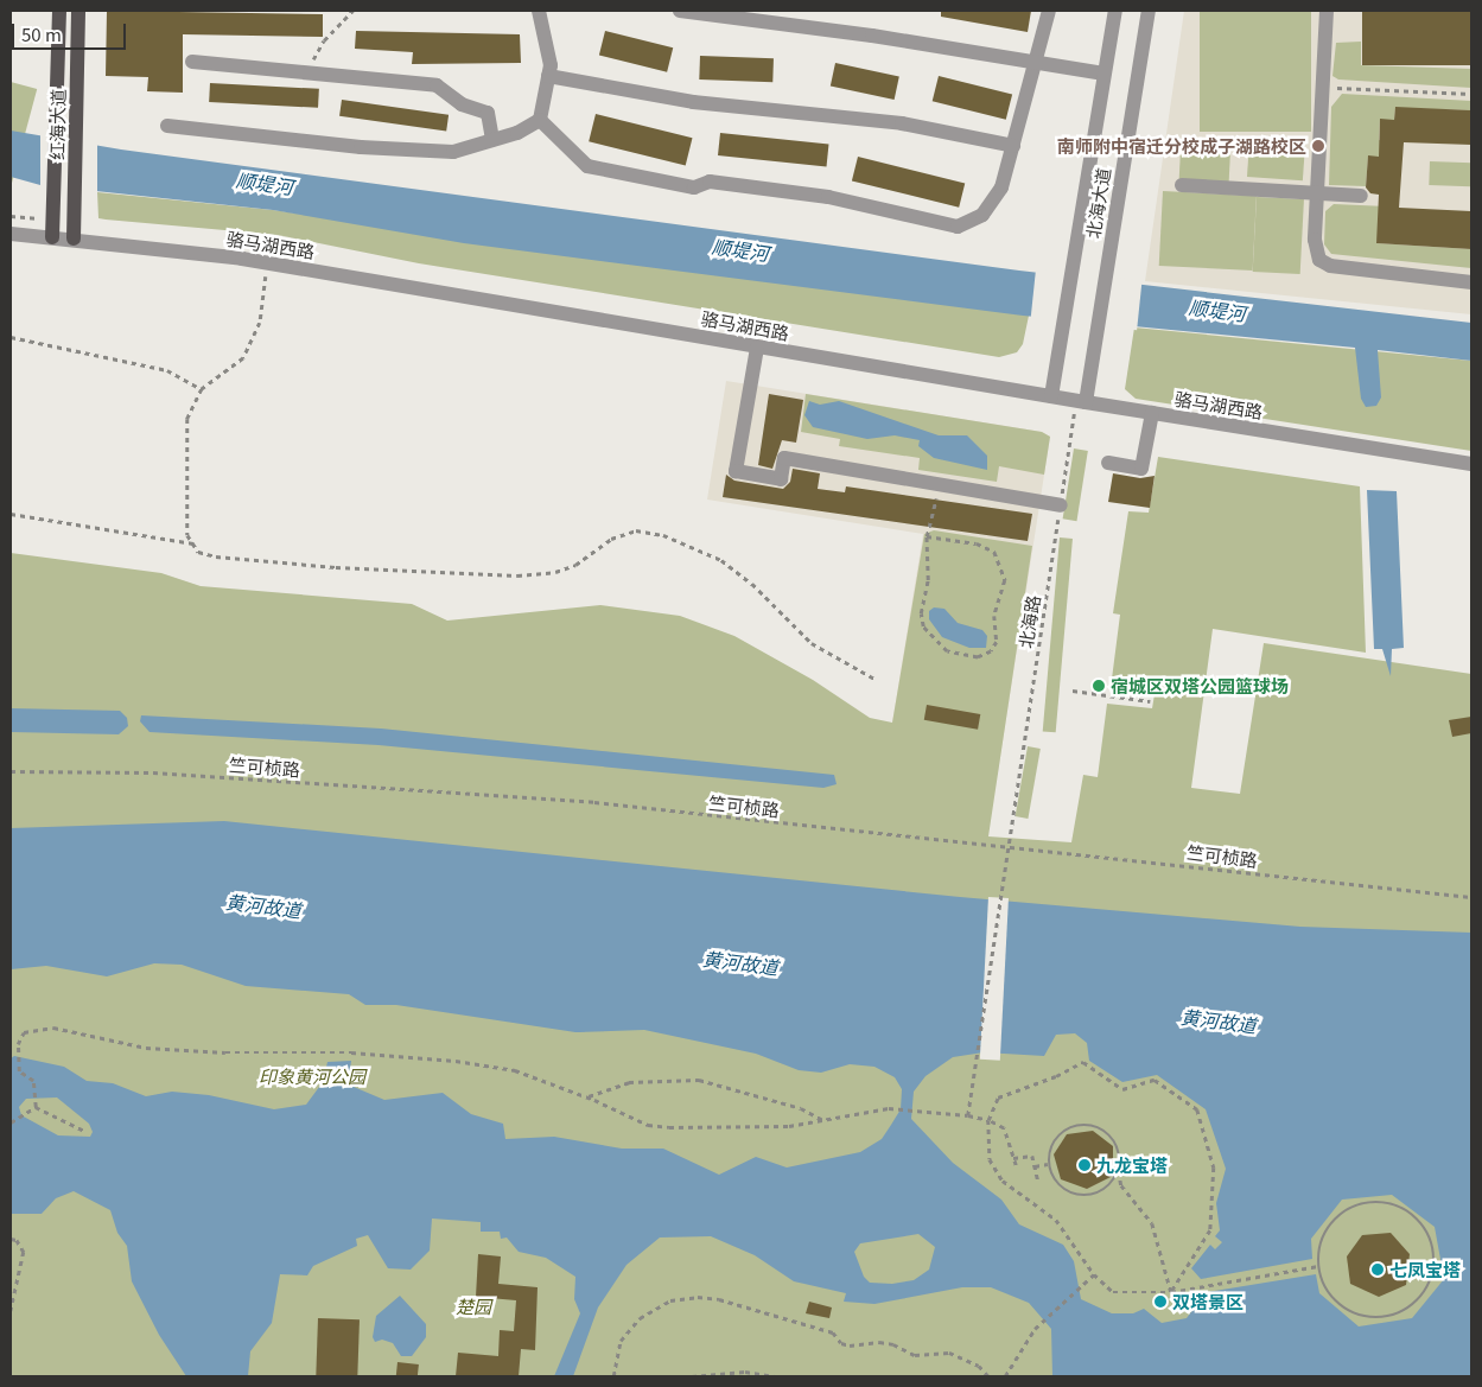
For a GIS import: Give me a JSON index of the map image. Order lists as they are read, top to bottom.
{
  "streets": {
    "main road": ["红海大道"],
    "street": ["北海大道", "骆马湖西路"],
    "path": ["北海路", "竺可桢路"]
  },
  "crossings": [
    ["红海大道", "骆马湖西路"],
    ["北海大道", "骆马湖西路"],
    ["北海大道", "北海路"],
    ["骆马湖西路", "北海路"],
    ["北海路", "竺可桢路"]
  ],
  "water": ["顺堤河", "黄河故道"],
  "parks": ["印象黄河公园", "楚园"],
  "places": [
    "南师附中宿迁分校成子湖路校区",
    "宿城区双塔公园篮球场",
    "九龙宝塔",
    "七凤宝塔",
    "双塔景区"
  ],
  "scale_bar": "50 m"
}
